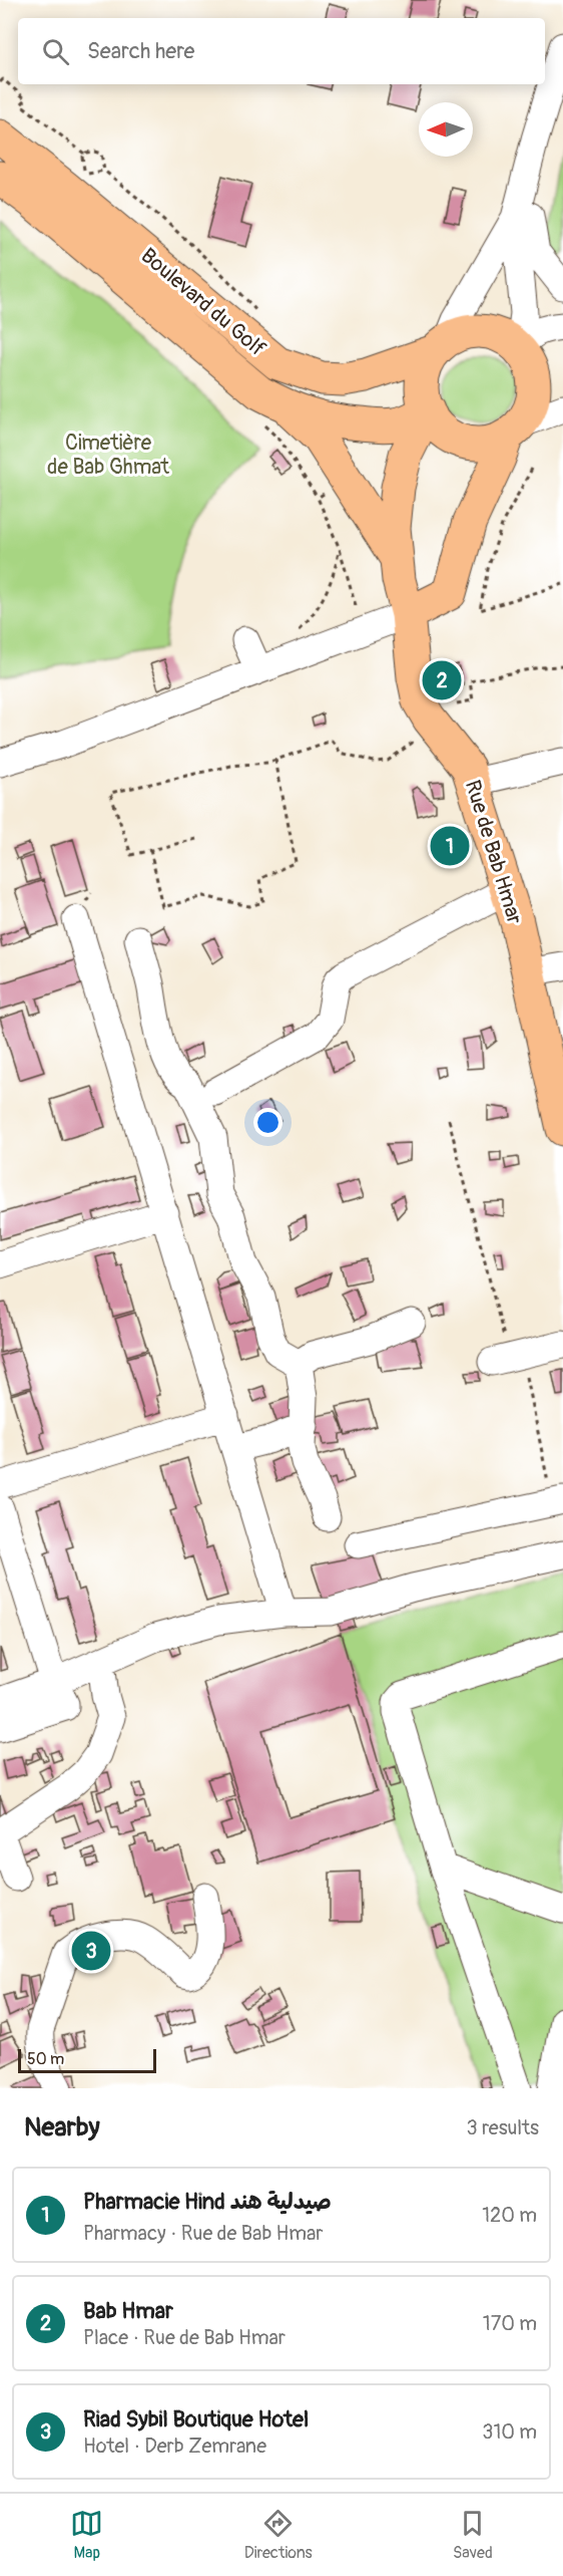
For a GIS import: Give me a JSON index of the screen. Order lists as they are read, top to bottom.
{
  "streets": {
    "main road": ["Boulevard du Golf", "Rue de Bab Hmar"]
  },
  "crossings": [
    ["Boulevard du Golf", "Rue de Bab Hmar"]
  ],
  "parks": ["Cimetière de Bab Ghmat"],
  "scale_bar": "50 m",
  "north": "left",
  "page": {
    "search": "Search here",
    "pins": ["2", "1", "3"],
    "scale": "50 m",
    "heading": ["Nearby", "3 results"],
    "list": [
      {
        "mark": "1",
        "name": "Pharmacie Hind صيدلية هند",
        "note": "Pharmacy · Rue de Bab Hmar",
        "value": "120 m"
      },
      {
        "mark": "2",
        "name": "Bab Hmar",
        "note": "Place · Rue de Bab Hmar",
        "value": "170 m"
      },
      {
        "mark": "3",
        "name": "Riad Sybil Boutique Hotel",
        "note": "Hotel · Derb Zemrane",
        "value": "310 m"
      }
    ],
    "nav": ["Map", "Directions", "Saved"]
  }
}
